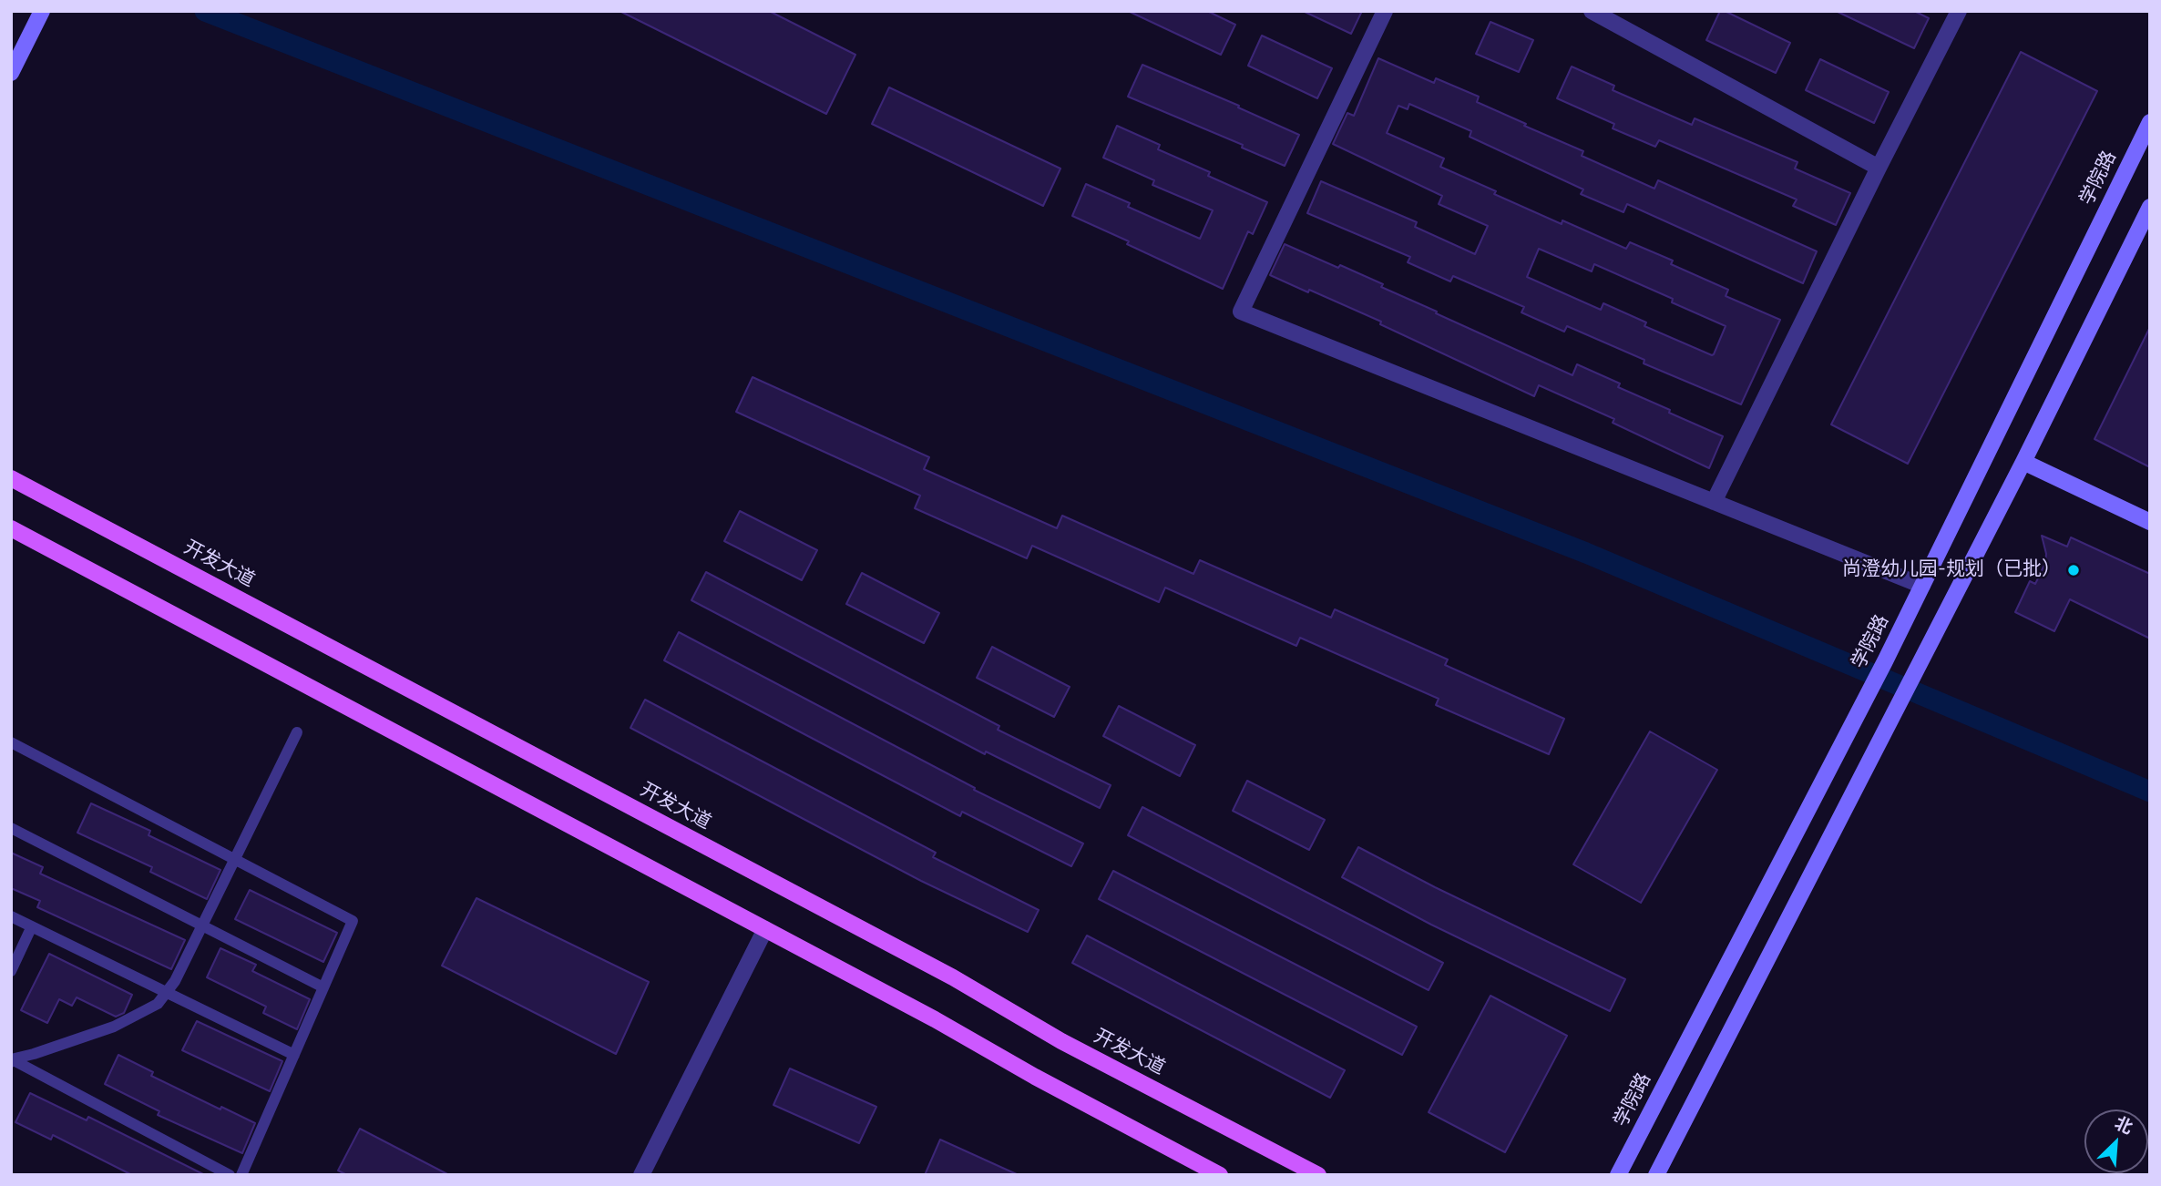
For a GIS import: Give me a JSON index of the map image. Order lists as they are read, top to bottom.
{
  "streets": {
    "main road": ["学院路", "开发大道"]
  },
  "places": ["尚澄幼儿园-规划（已批）"],
  "north": "top right"
}
